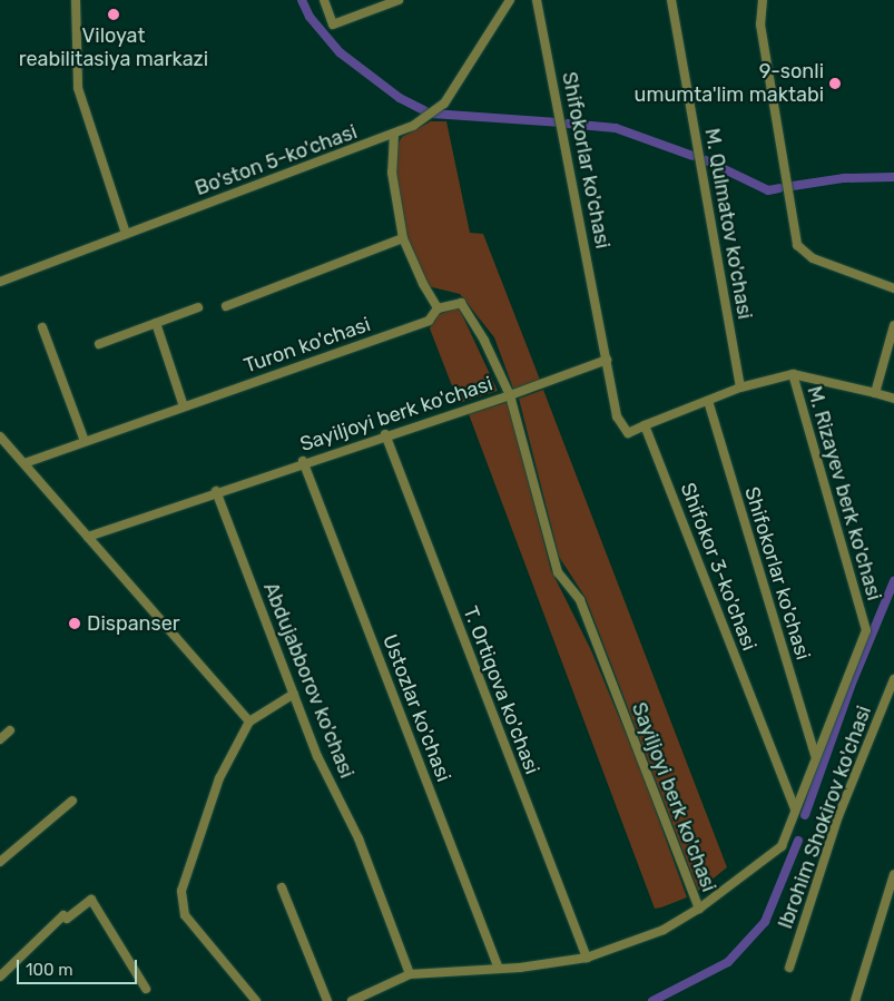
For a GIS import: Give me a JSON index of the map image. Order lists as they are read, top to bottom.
{
  "streets": {
    "street": [
      "Bo'ston 5-ko'chasi",
      "Shifokorlar ko'chasi",
      "M. Qulmatov ko'chasi",
      "Turon ko'chasi",
      "Sayiljoyi berk ko'chasi",
      "M. Rizayev berk ko'chasi",
      "Shifokor 3-ko'chasi",
      "Abdujabborov ko'chasi",
      "T. Ortiqova ko'chasi",
      "Ustozlar ko'chasi",
      "Ibrohim Shokirov ko'chasi"
    ]
  },
  "crossings": [
    ["Shifokorlar ko'chasi", "M. Rizayev berk ko'chasi"],
    ["Sayiljoyi berk ko'chasi", "M. Rizayev berk ko'chasi"],
    ["Sayiljoyi berk ko'chasi", "Abdujabborov ko'chasi"],
    ["Sayiljoyi berk ko'chasi", "T. Ortiqova ko'chasi"],
    ["Sayiljoyi berk ko'chasi", "Ustozlar ko'chasi"],
    ["M. Rizayev berk ko'chasi", "Shifokor 3-ko'chasi"],
    ["M. Rizayev berk ko'chasi", "Abdujabborov ko'chasi"],
    ["M. Rizayev berk ko'chasi", "T. Ortiqova ko'chasi"],
    ["M. Rizayev berk ko'chasi", "Ustozlar ko'chasi"]
  ],
  "places": ["Viloyat reabilitasiya markazi", "9-sonli umumta'lim maktabi", "Dispanser"],
  "scale_bar": "100 m"
}
